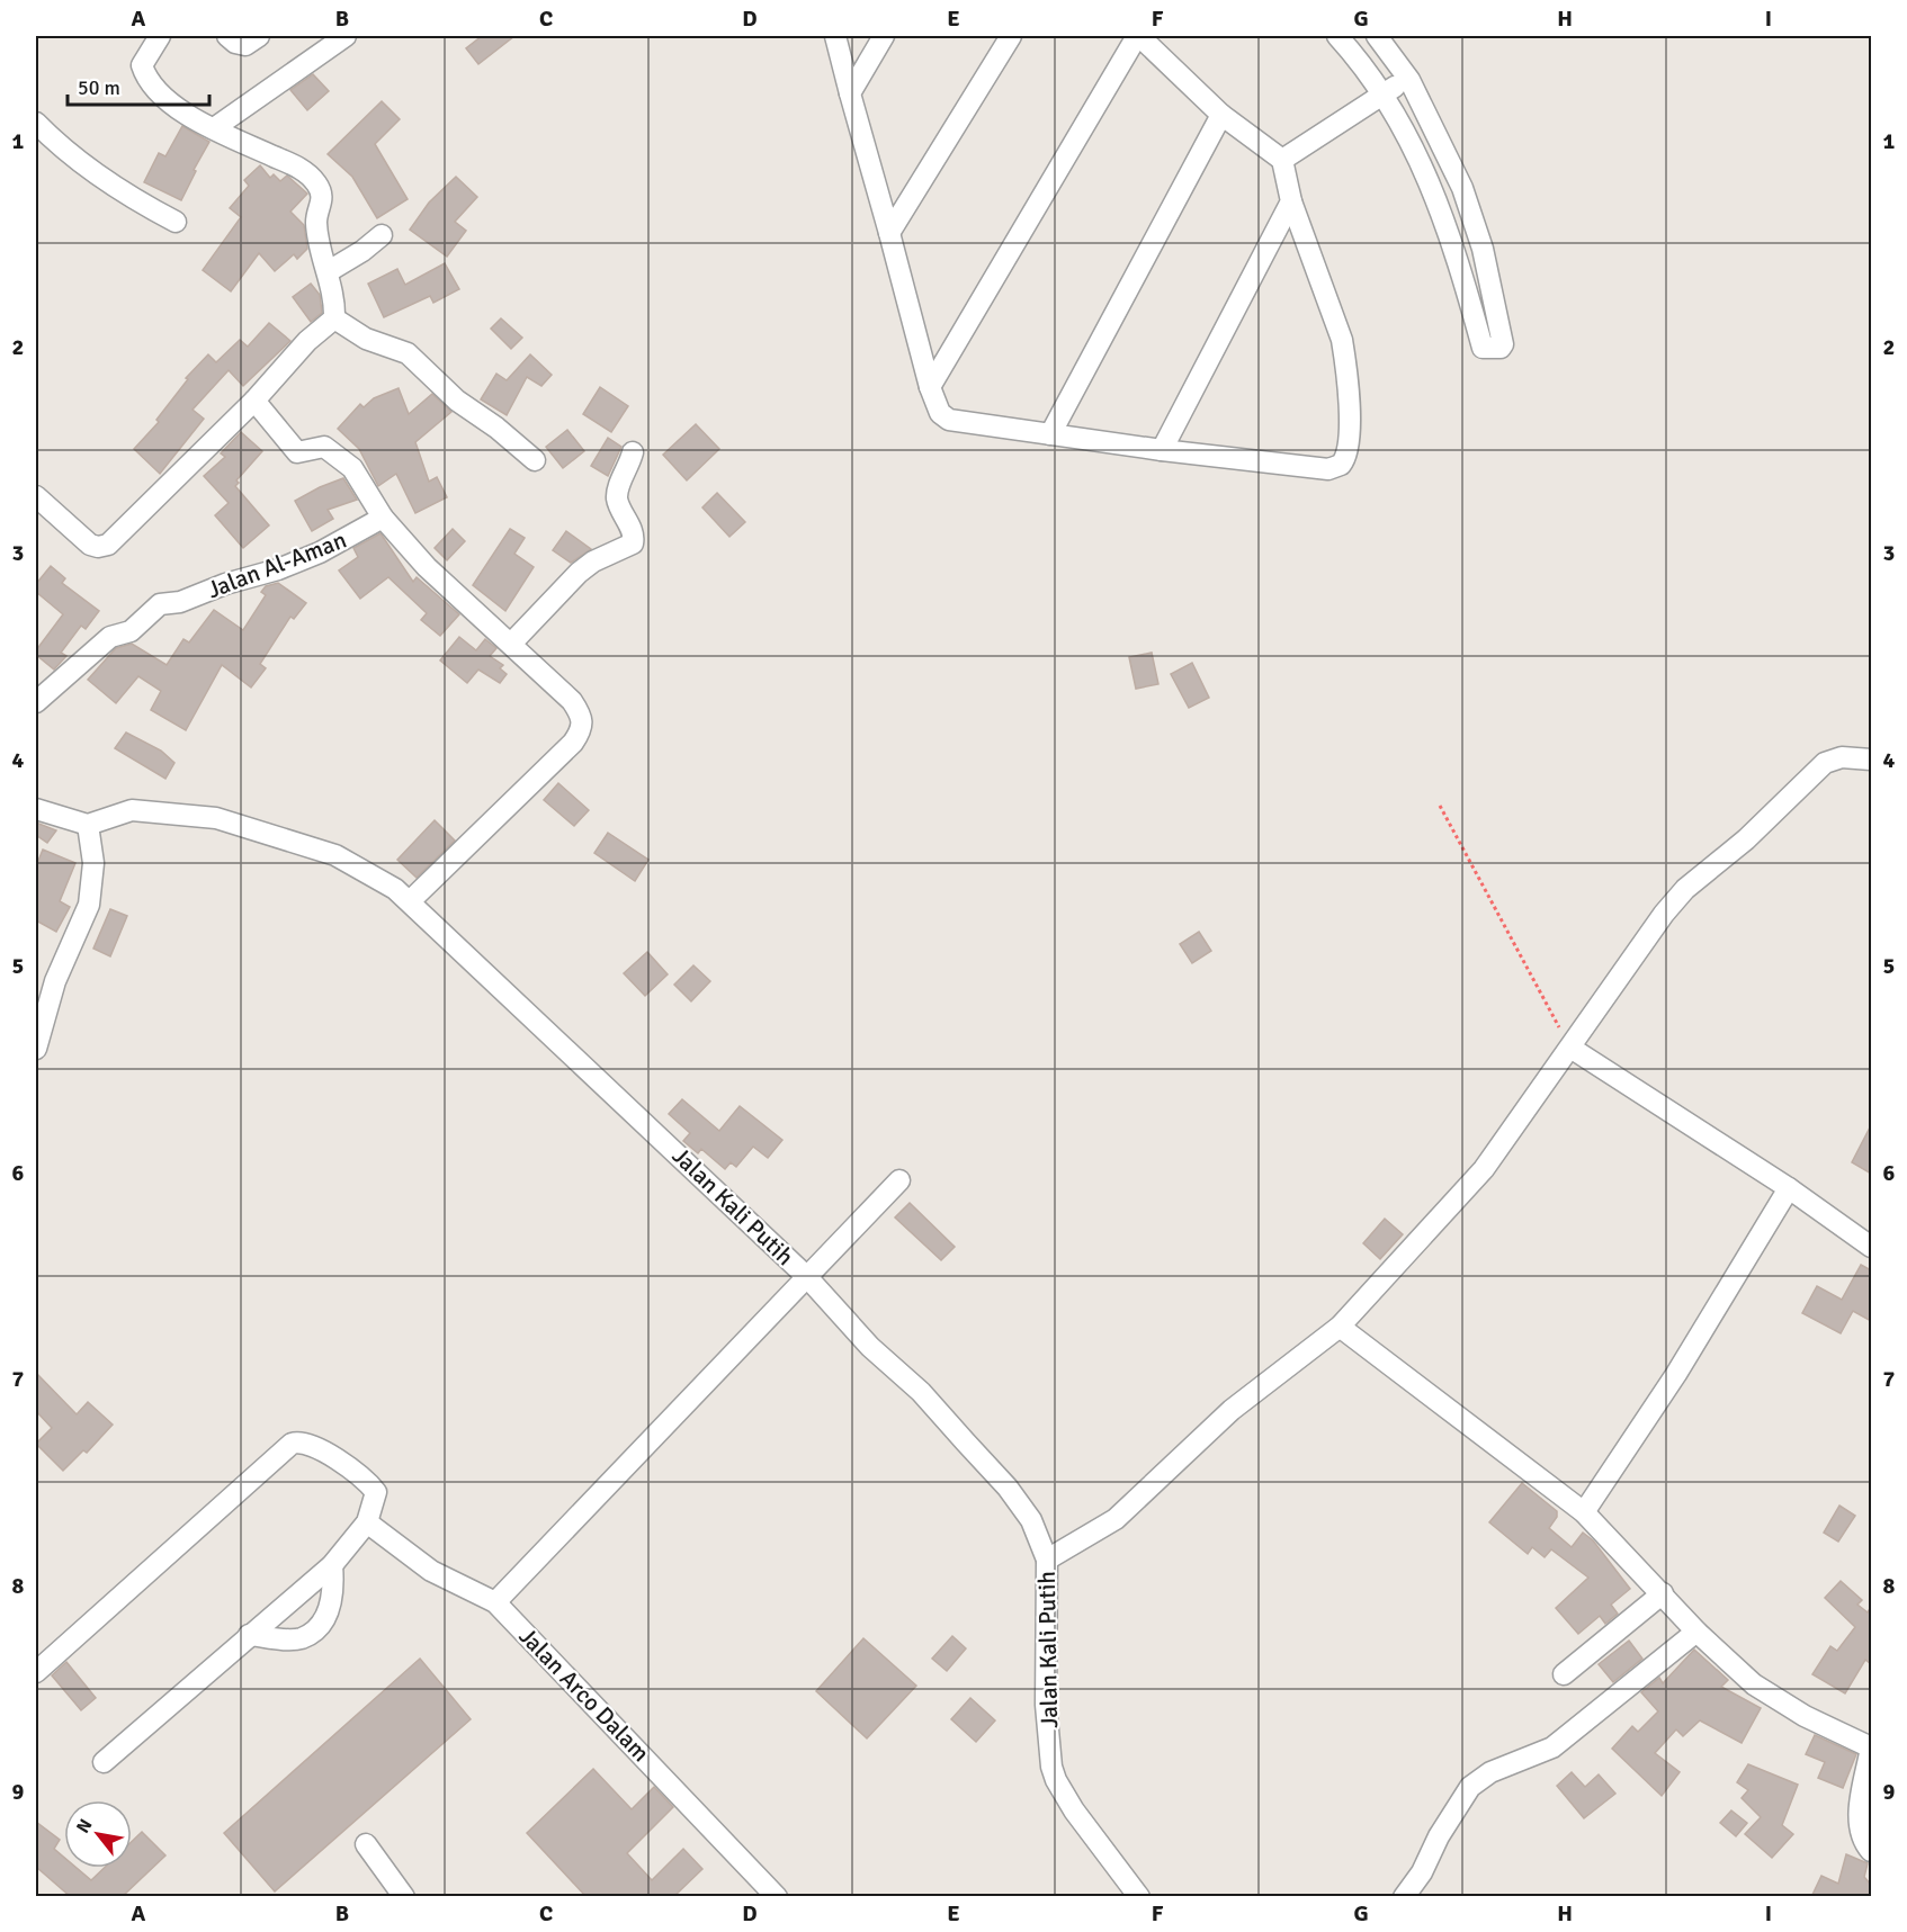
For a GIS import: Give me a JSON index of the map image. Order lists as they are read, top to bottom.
{
  "streets": {
    "street": ["Jalan Al-Aman", "Jalan Kali Putih", "Jalan Arco Dalam"]
  },
  "scale_bar": "50 m",
  "north": "top left",
  "grid": {
    "columns": [
      "A",
      "B",
      "C",
      "D",
      "E",
      "F",
      "G",
      "H",
      "I"
    ],
    "rows": [
      "1",
      "2",
      "3",
      "4",
      "5",
      "6",
      "7",
      "8",
      "9"
    ]
  }
}
